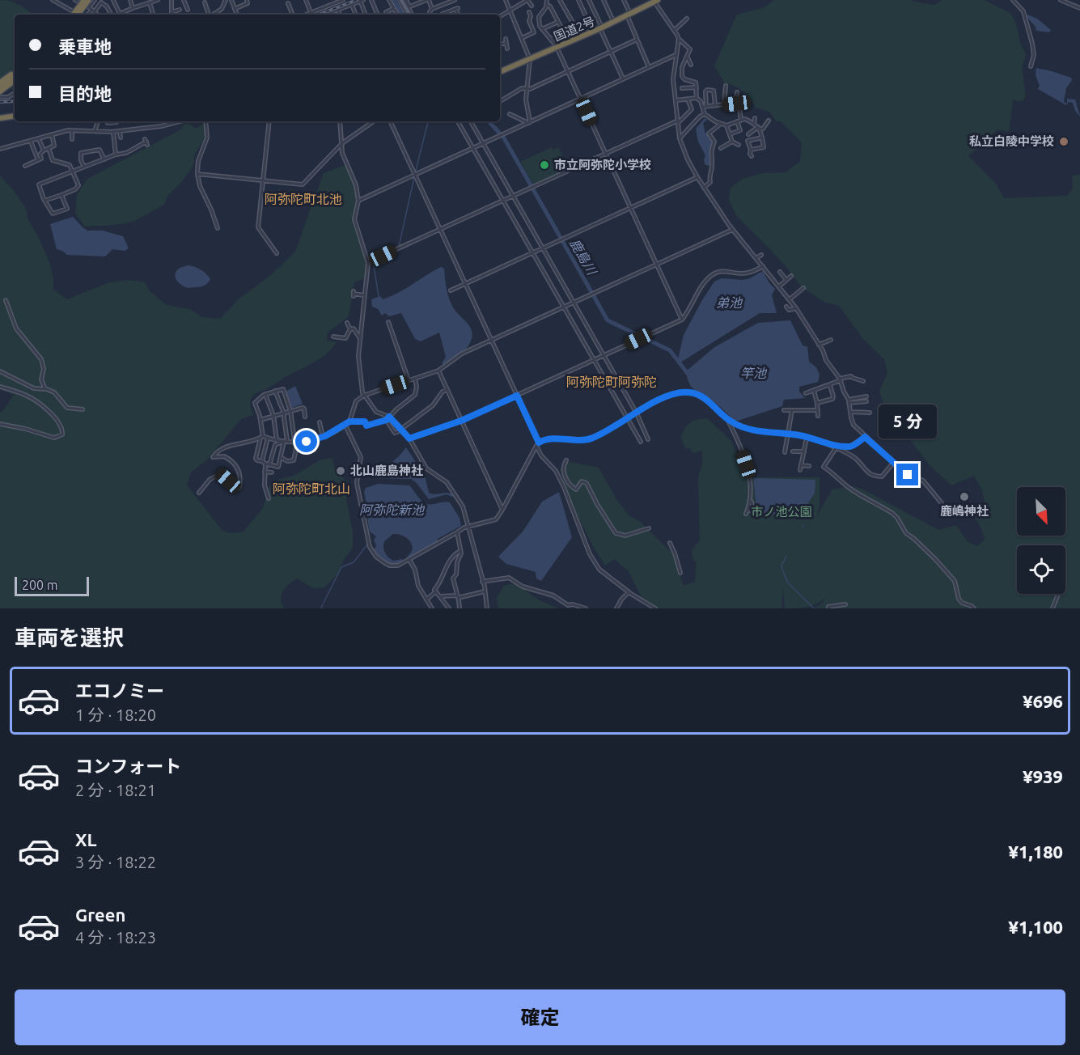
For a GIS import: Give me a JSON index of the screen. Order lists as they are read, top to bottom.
{
  "streets": {
    "highway": ["国道2号"]
  },
  "districts": ["阿弥陀町北池", "阿弥陀町阿弥陀", "阿弥陀町北山"],
  "water": [
    "鹿島川",
    "弟池",
    "竿池",
    "阿弥陀新池"
  ],
  "parks": ["市ノ池公園"],
  "places": [
    "私立白陵中学校",
    "市立阿弥陀小学校",
    "北山鹿島神社",
    "鹿嶋神社"
  ],
  "scale_bar": "200 m",
  "north": "bottom right",
  "page": {
    "banner": ["乗車地", "目的地"],
    "bubble": "5 分",
    "scale": "200 m",
    "heading": "車両を選択",
    "list": [
      {
        "name": "エコノミー",
        "note": "1 分 · 18:20",
        "value": "¥696"
      },
      {
        "name": "コンフォート",
        "note": "2 分 · 18:21",
        "value": "¥939"
      },
      {
        "name": "XL",
        "note": "3 分 · 18:22",
        "value": "¥1,180"
      },
      {
        "name": "Green",
        "note": "4 分 · 18:23",
        "value": "¥1,100"
      }
    ],
    "buttons": "確定"
  }
}
